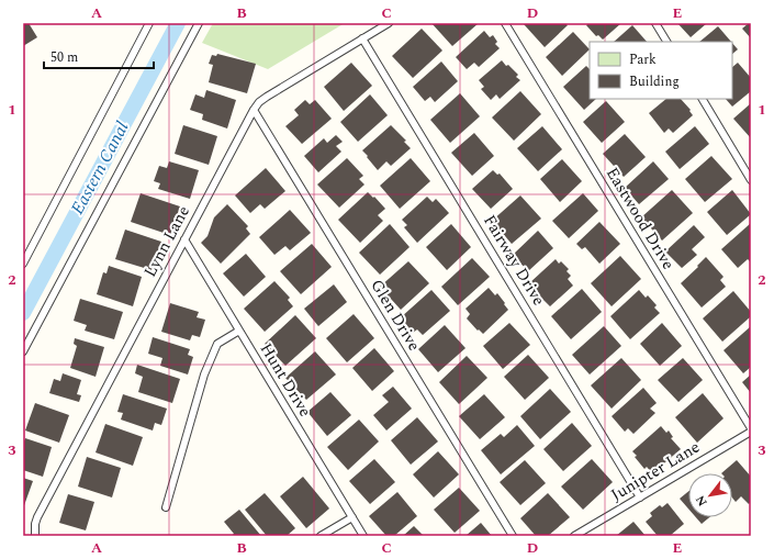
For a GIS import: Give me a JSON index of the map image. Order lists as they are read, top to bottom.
{
  "streets": {
    "lane": [
      "Eastwood Drive",
      "Lynn Lane",
      "Fairway Drive",
      "Glen Drive",
      "Hunt Drive",
      "Junipter Lane"
    ]
  },
  "crossings": [
    ["Eastwood Drive", "Junipter Lane"],
    ["Lynn Lane", "Fairway Drive"],
    ["Lynn Lane", "Glen Drive"],
    ["Lynn Lane", "Hunt Drive"],
    ["Fairway Drive", "Junipter Lane"]
  ],
  "water": ["Eastern Canal"],
  "legend": ["Park", "Building"],
  "scale_bar": "50 m",
  "north": "bottom left",
  "grid": {
    "columns": [
      "A",
      "B",
      "C",
      "D",
      "E"
    ],
    "rows": ["1", "2", "3"]
  }
}
